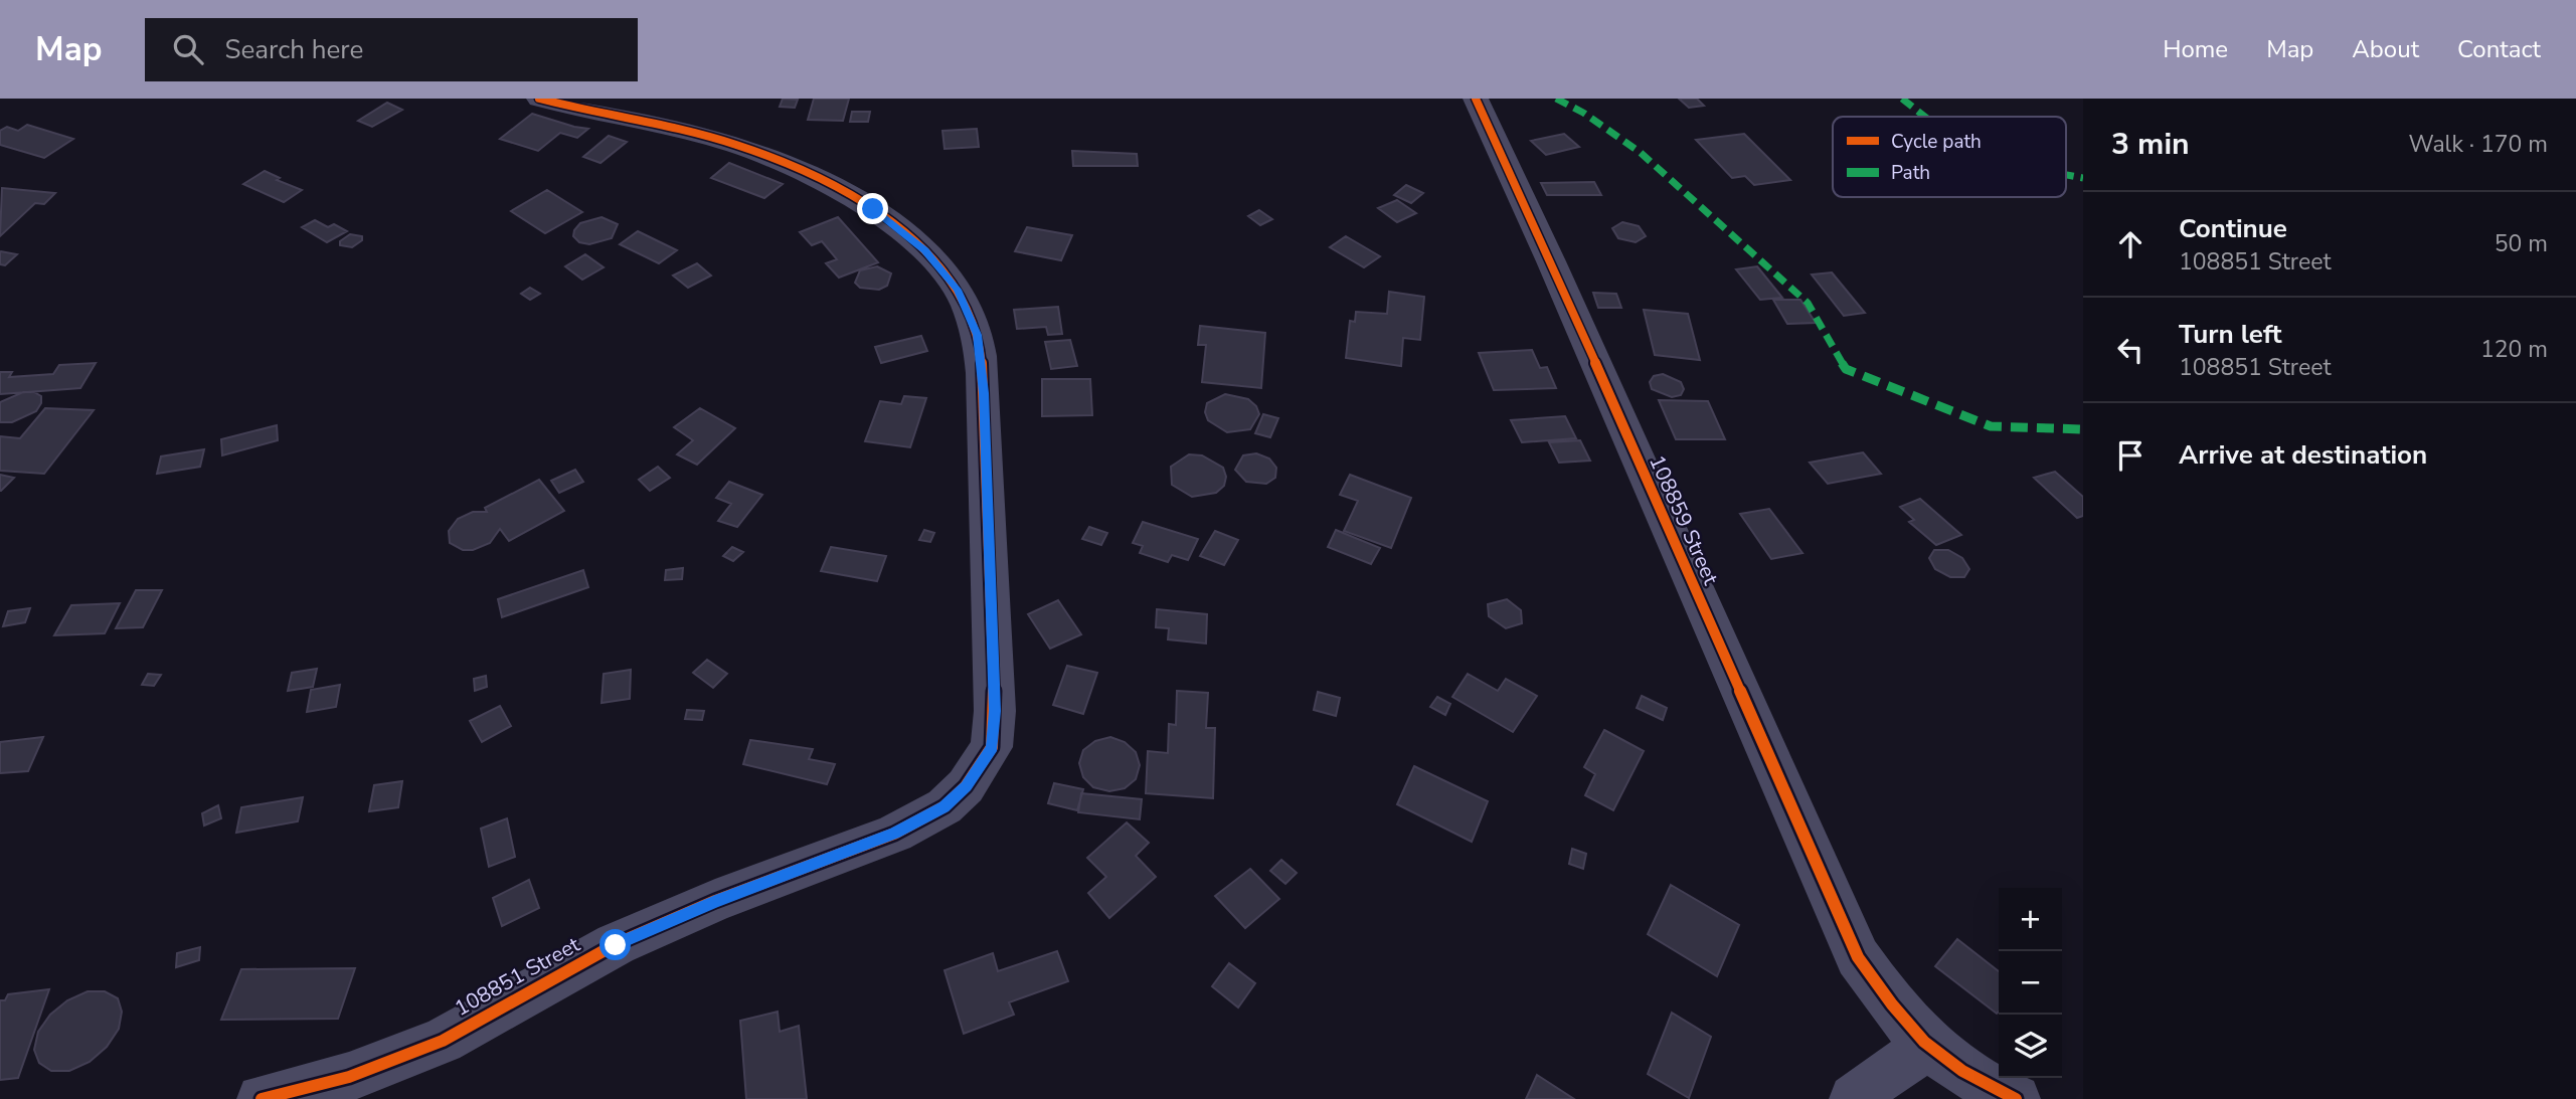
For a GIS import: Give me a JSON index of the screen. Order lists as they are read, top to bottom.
{
  "streets": {
    "street": ["108859 Street", "108851 Street"]
  },
  "legend": ["Cycle path", "Path"],
  "page": {
    "header": "Map",
    "search": "Search here",
    "nav": [
      "Home",
      "Map",
      "About",
      "Contact"
    ],
    "heading": ["3 min", "Walk · 170 m"],
    "list": [
      ["Continue", "108851 Street", "50 m"],
      ["Turn left", "108851 Street", "120 m"],
      "Arrive at destination"
    ],
    "map_buttons": ["+", "−"]
  }
}
